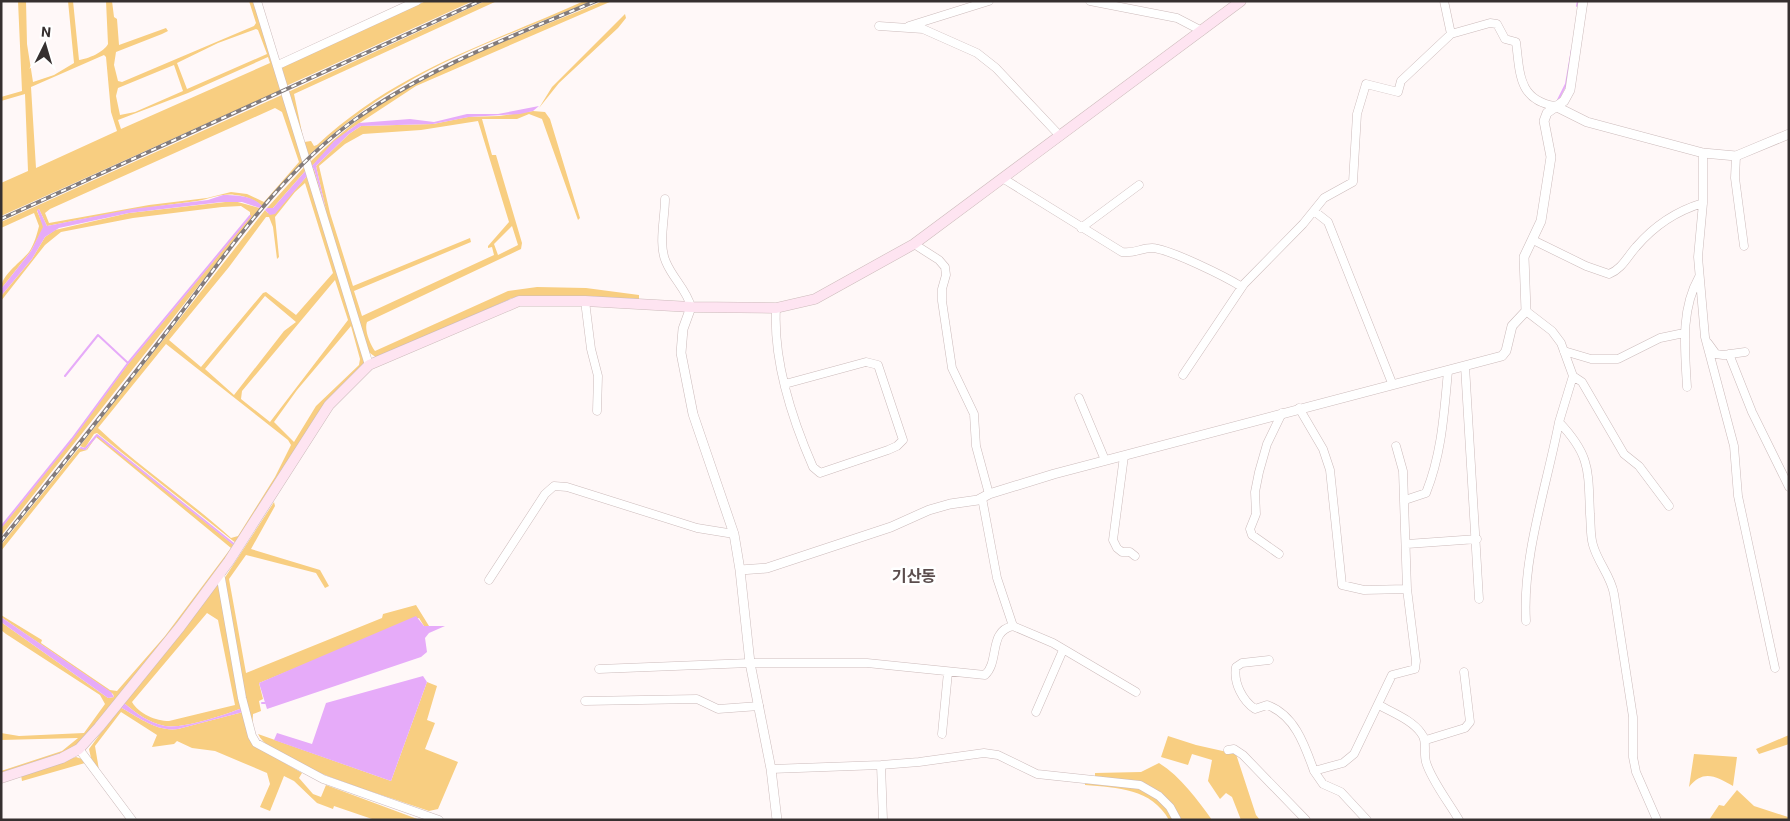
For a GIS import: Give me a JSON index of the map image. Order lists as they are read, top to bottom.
{
  "districts": ["기산동"],
  "north": "top"
}
